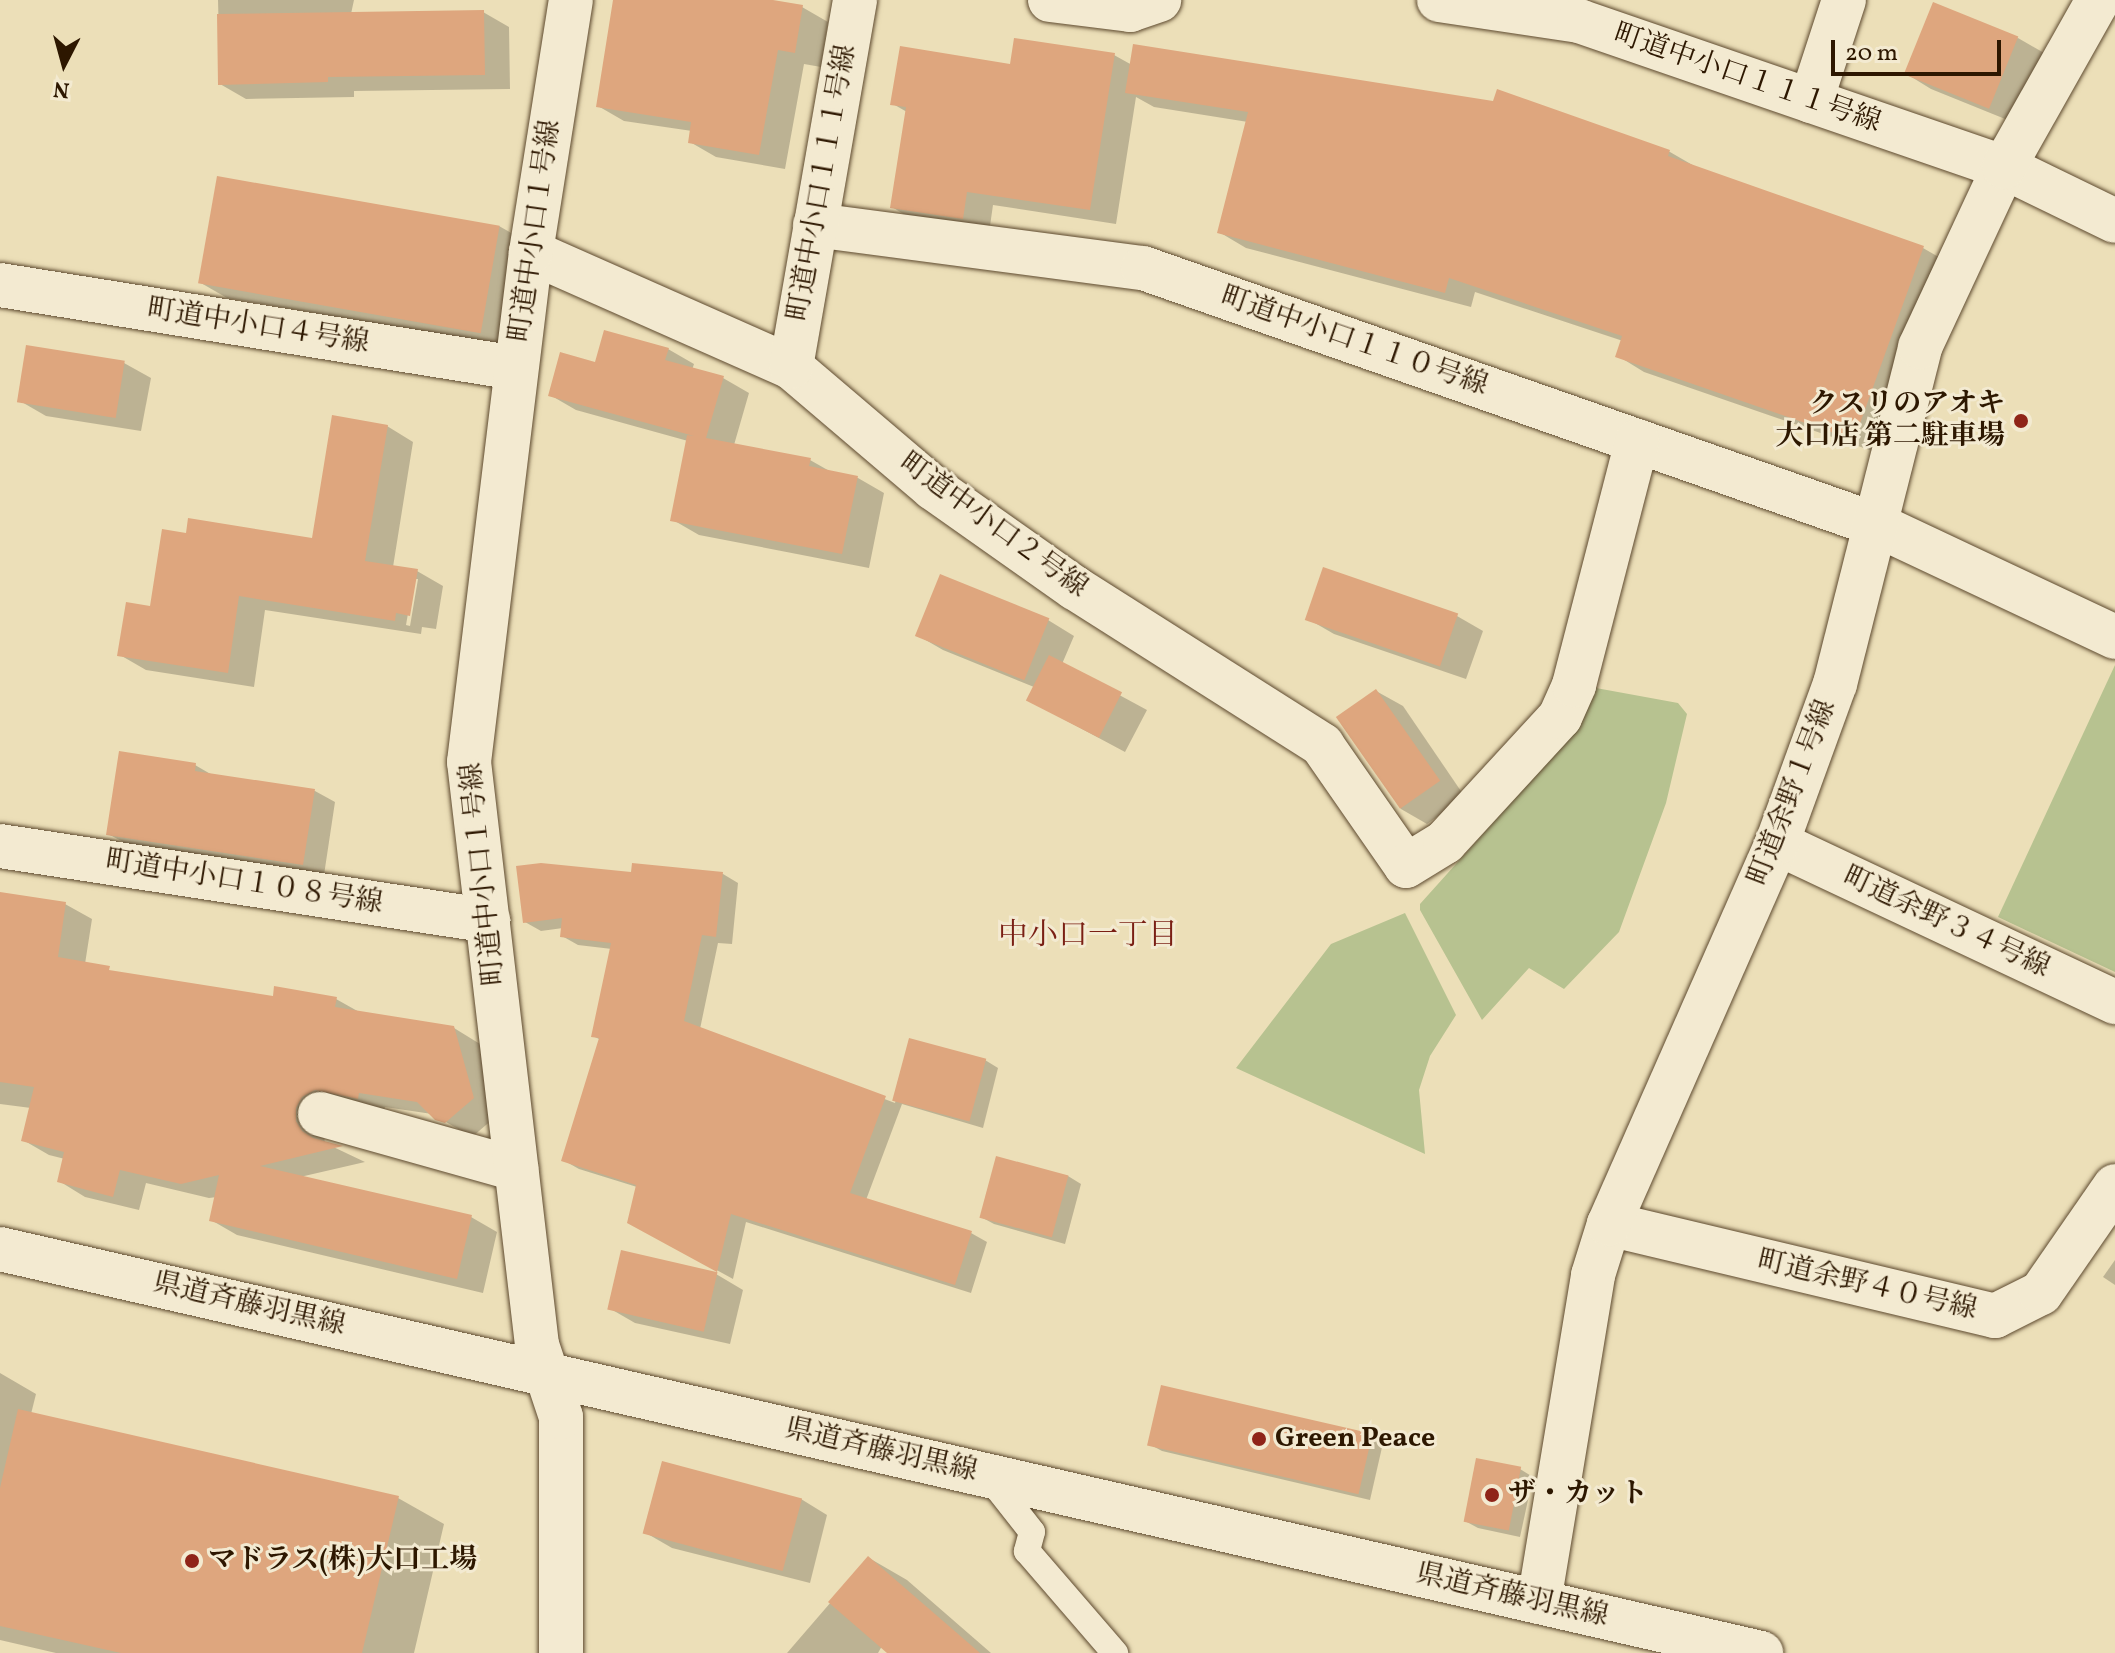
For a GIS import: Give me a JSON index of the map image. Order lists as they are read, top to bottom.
{
  "streets": {
    "street": [
      "町道中小口１１１号線",
      "町道中小口１号線",
      "町道中小口４号線",
      "町道中小口１１０号線",
      "町道中小口２号線",
      "町道余野１号線",
      "町道中小口１０８号線",
      "町道余野３４号線",
      "町道余野４０号線",
      "県道斉藤羽黒線"
    ]
  },
  "crossings": [
    ["町道中小口１１１号線", "町道中小口１１０号線"],
    ["町道中小口１１１号線", "町道中小口２号線"],
    ["町道中小口１１１号線", "町道余野１号線"],
    ["町道中小口１号線", "町道中小口４号線"],
    ["町道中小口１号線", "町道中小口２号線"],
    ["町道中小口１号線", "町道中小口１０８号線"],
    ["町道中小口１号線", "県道斉藤羽黒線"],
    ["町道中小口１１０号線", "町道中小口２号線"],
    ["町道中小口１１０号線", "町道余野１号線"],
    ["町道余野１号線", "町道余野３４号線"],
    ["町道余野１号線", "町道余野４０号線"],
    ["町道余野１号線", "県道斉藤羽黒線"]
  ],
  "districts": ["中小口一丁目"],
  "places": [
    "クスリのアオキ 大口店 第二駐車場",
    "Green Peace",
    "ザ・カット",
    "マドラス(株)大口工場"
  ],
  "scale_bar": "20 m",
  "north": "bottom"
}
